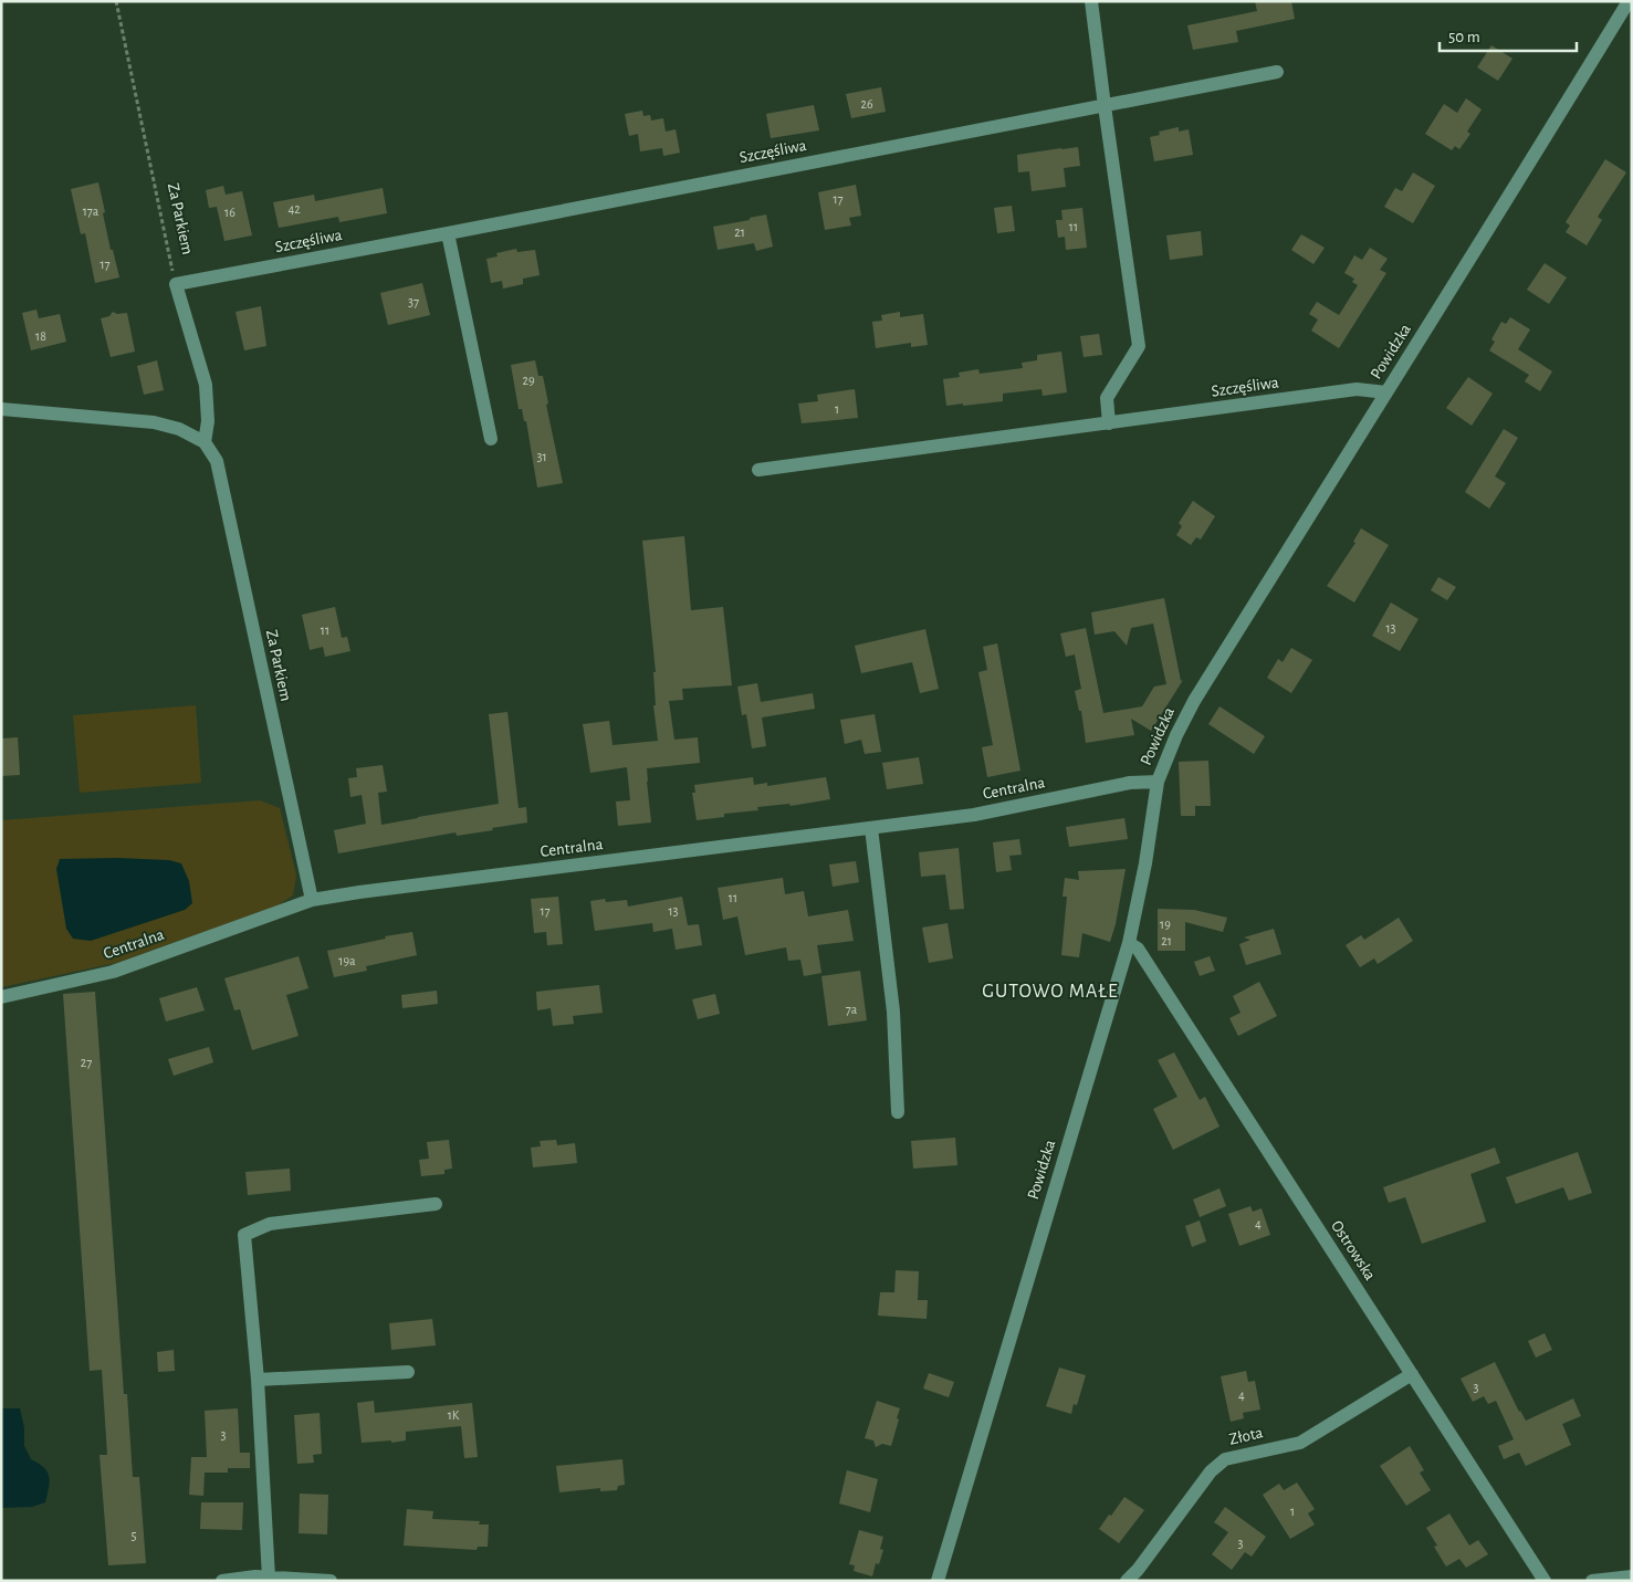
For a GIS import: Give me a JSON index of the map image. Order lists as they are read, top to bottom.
{
  "streets": {
    "street": [
      "Szczęśliwa",
      "Za Parkiem",
      "Powidzka",
      "Centralna",
      "Ostrowska",
      "Złota"
    ]
  },
  "crossings": [
    ["Szczęśliwa", "Za Parkiem"],
    ["Szczęśliwa", "Powidzka"],
    ["Za Parkiem", "Centralna"],
    ["Powidzka", "Centralna"],
    ["Powidzka", "Ostrowska"],
    ["Ostrowska", "Złota"]
  ],
  "districts": ["GUTOWO MAŁE"],
  "house_numbers": [
    "26",
    "17",
    "42",
    "17a",
    "16",
    "11",
    "21",
    "17",
    "37",
    "18",
    "29",
    "1",
    "31",
    "13",
    "11",
    "11",
    "17",
    "13",
    "19",
    "21",
    "19a",
    "7a",
    "27",
    "4",
    "3",
    "4",
    "1K",
    "3",
    "1",
    "5",
    "3"
  ],
  "scale_bar": "50 m"
}
